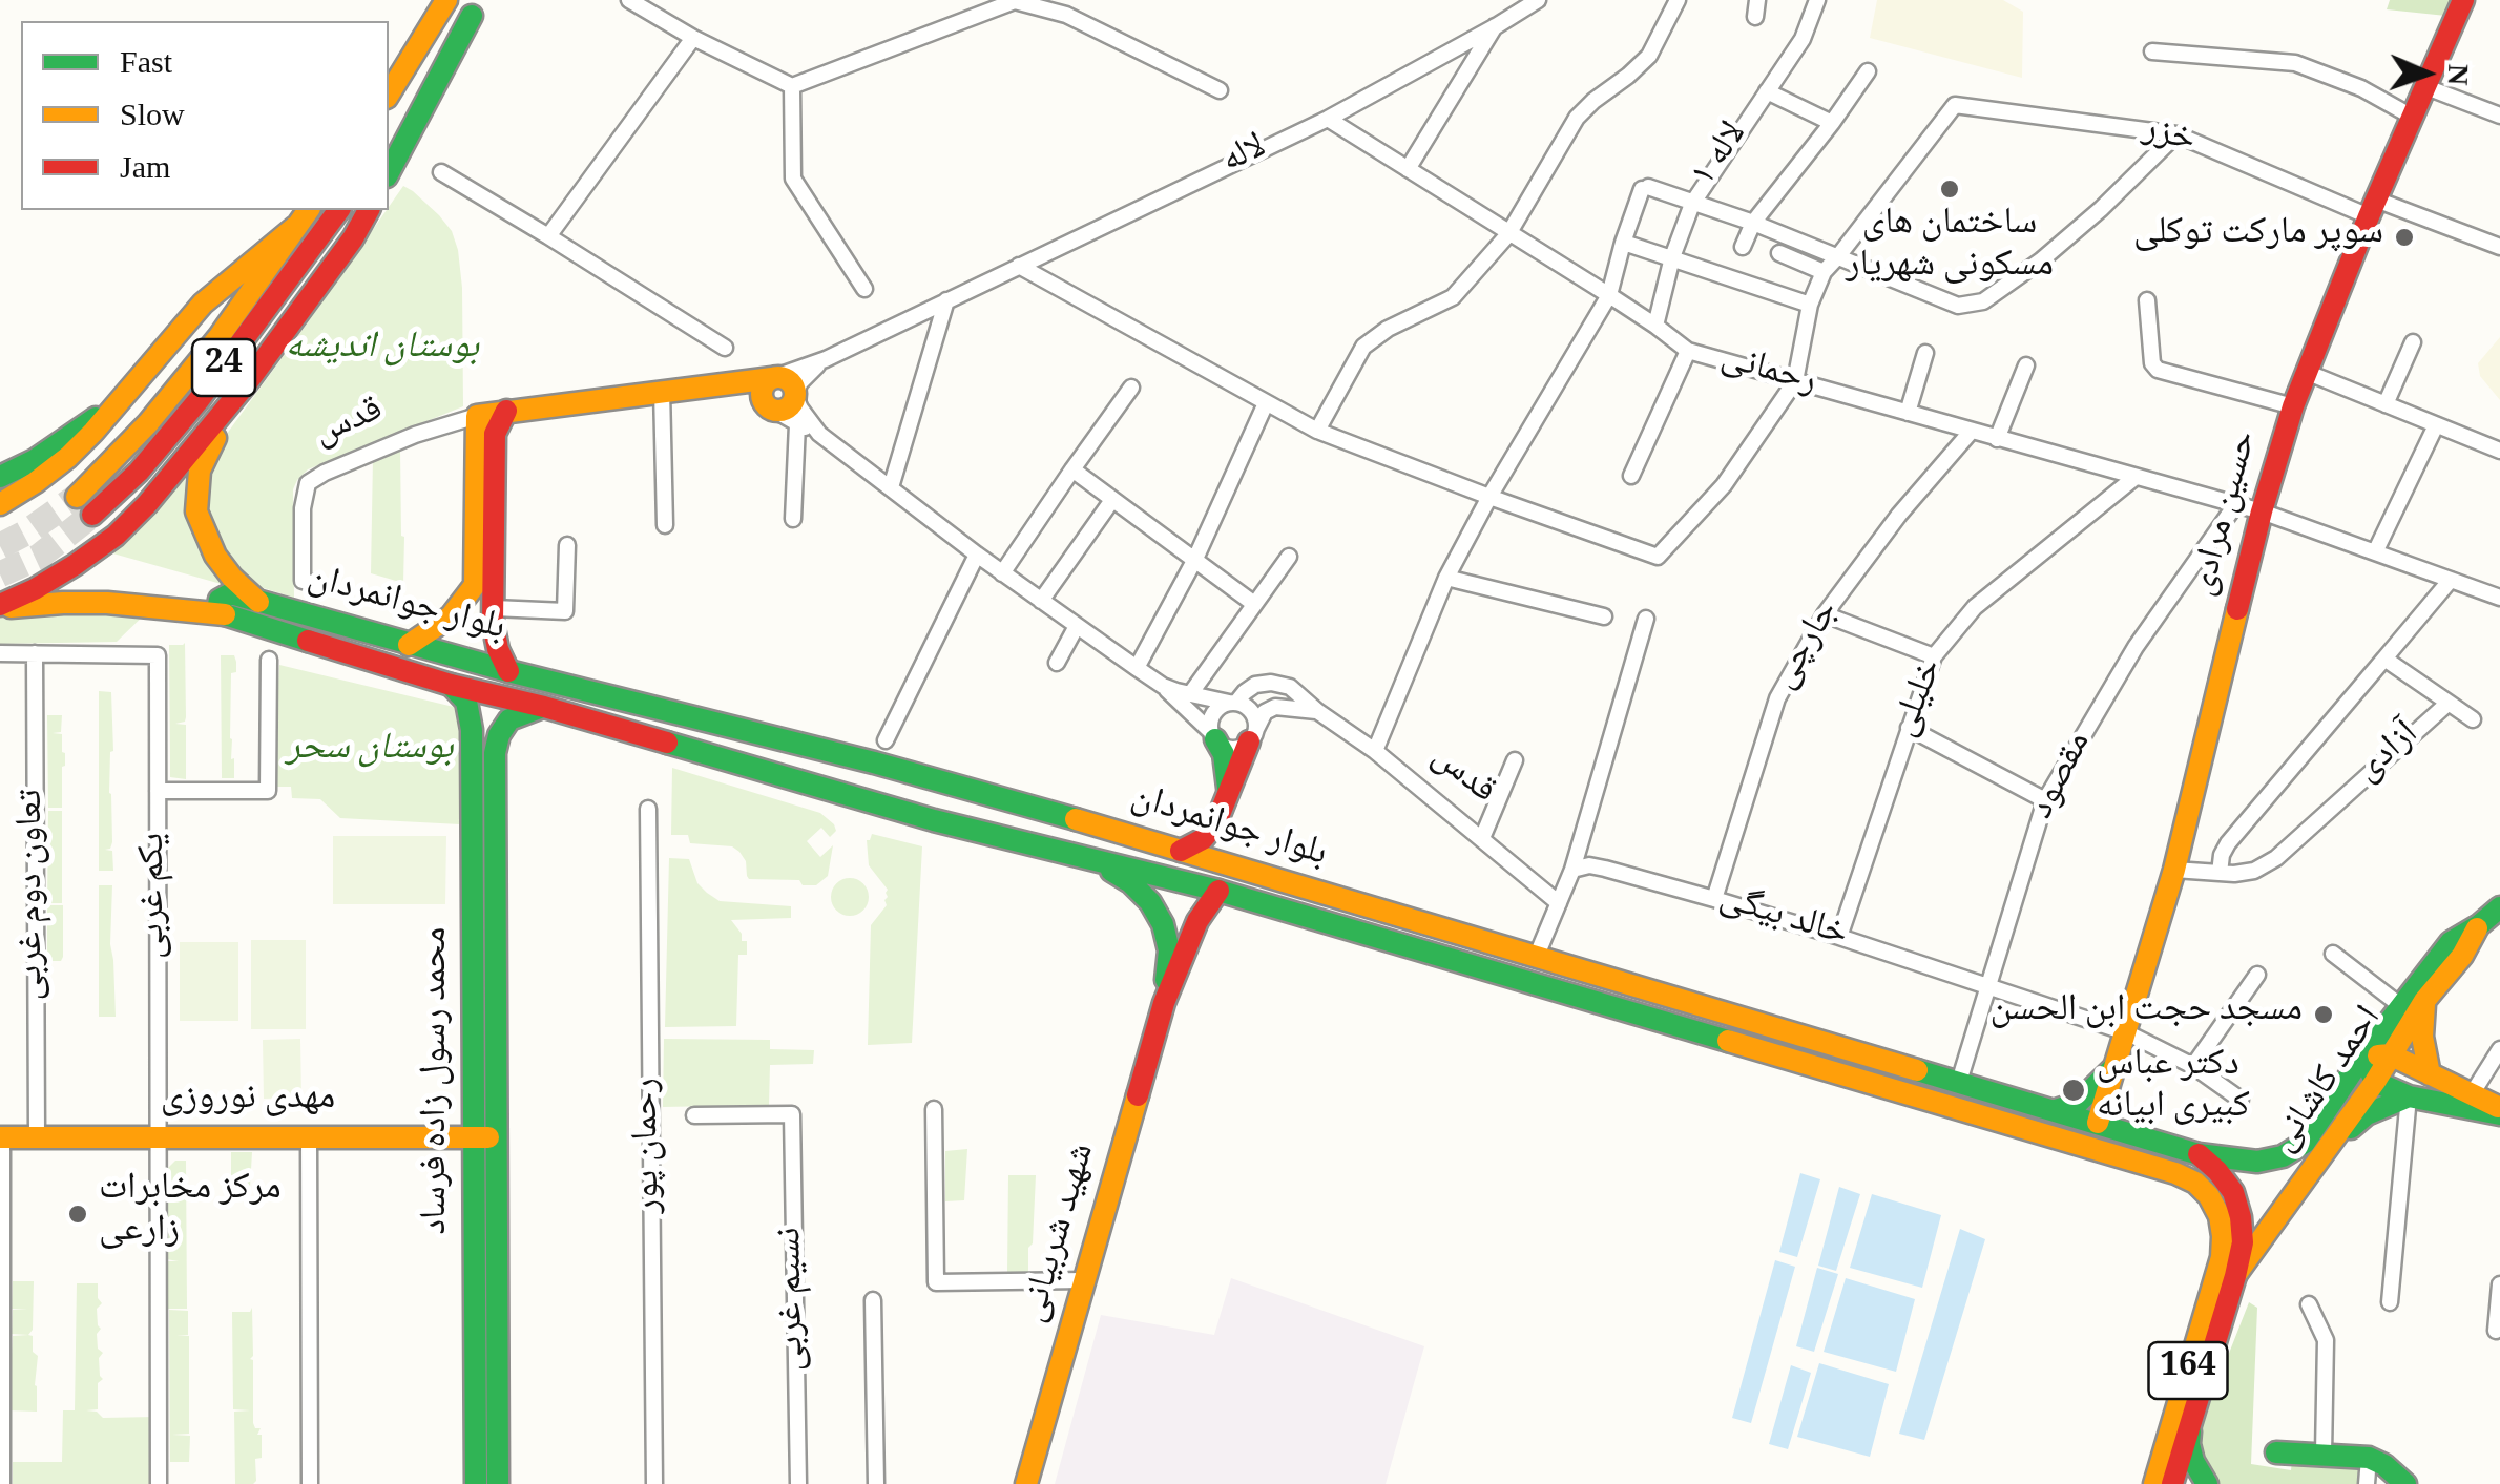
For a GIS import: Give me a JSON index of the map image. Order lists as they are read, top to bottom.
{
  "streets": {
    "main road": [
      "24",
      "قدس",
      "حسین مرادی",
      "بلوار جوانمردان",
      "محمد رسول زاده فرساد",
      "احمد کاشانی",
      "مهدی نوروزی",
      "شهید شربیانی",
      "164"
    ],
    "street": [
      "خزر",
      "لاله ۱",
      "لاله",
      "رحمانی",
      "جارچی",
      "خلیلی",
      "آزادی",
      "مقصود",
      "تعاون دوم غربی",
      "یکم غربی",
      "خالد بیگی",
      "رحمان پور",
      "نسیم غربی"
    ]
  },
  "crossings": [
    ["خزر", "حسین مرادی"],
    ["لاله ۱", "رحمانی"],
    ["لاله", "رحمانی"],
    ["لاله", "قدس"],
    ["رحمانی", "حسین مرادی"],
    ["رحمانی", "جارچی"],
    ["رحمانی", "خلیلی"],
    ["رحمانی", "مقصود"],
    ["حسین مرادی", "بلوار جوانمردان"],
    ["حسین مرادی", "آزادی"],
    ["حسین مرادی", "خالد بیگی"],
    ["بلوار جوانمردان", "مقصود"],
    ["بلوار جوانمردان", "محمد رسول زاده فرساد"],
    ["بلوار جوانمردان", "احمد کاشانی"],
    ["بلوار جوانمردان", "شهید شربیانی"],
    ["جارچی", "خالد بیگی"],
    ["خلیلی", "خالد بیگی"],
    ["مقصود", "خالد بیگی"],
    ["تعاون دوم غربی", "یکم غربی"],
    ["تعاون دوم غربی", "مهدی نوروزی"],
    ["یکم غربی", "مهدی نوروزی"],
    ["محمد رسول زاده فرساد", "مهدی نوروزی"],
    ["احمد کاشانی", "164"]
  ],
  "parks": ["بوستان اندیشه", "بوستان سحر"],
  "places": [
    "ساختمان های مسکونی شهریار",
    "سوپر مارکت توکلی",
    "مسجد حجت ابن الحسن",
    "دکتر عباس کبیری ابیانه",
    "مرکز مخابرات زارعی"
  ],
  "legend": ["Fast", "Slow", "Jam"],
  "north": "right"
}
